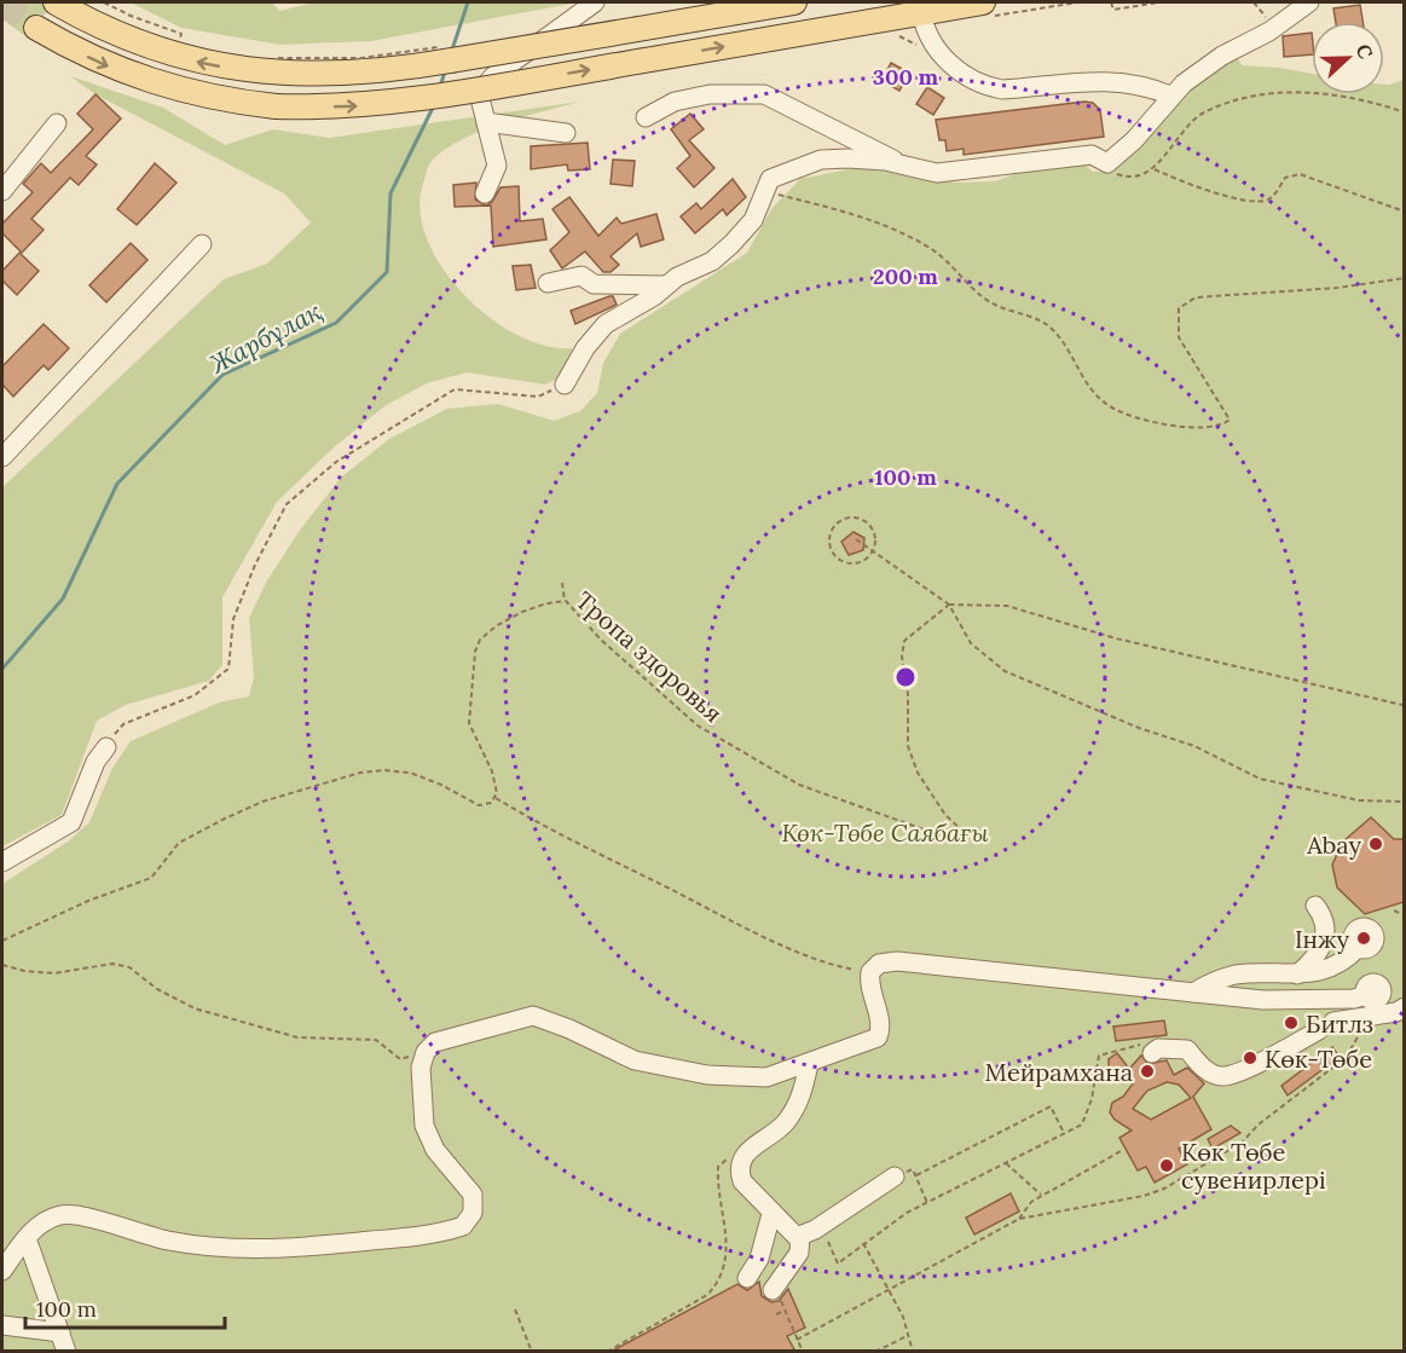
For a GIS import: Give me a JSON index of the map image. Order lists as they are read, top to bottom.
{
  "streets": {
    "path": ["Тропа здоровья"]
  },
  "water": ["Жарбұлақ"],
  "parks": ["Көк-Төбе Саябағы"],
  "places": [
    "Abay",
    "Інжу",
    "Битлз",
    "Көк-Төбе",
    "Мейрамхана",
    "Көк Төбе сувенирлері"
  ],
  "scale_bar": "100 m",
  "north": "right",
  "rings": ["300 m", "200 m", "100 m"]
}
